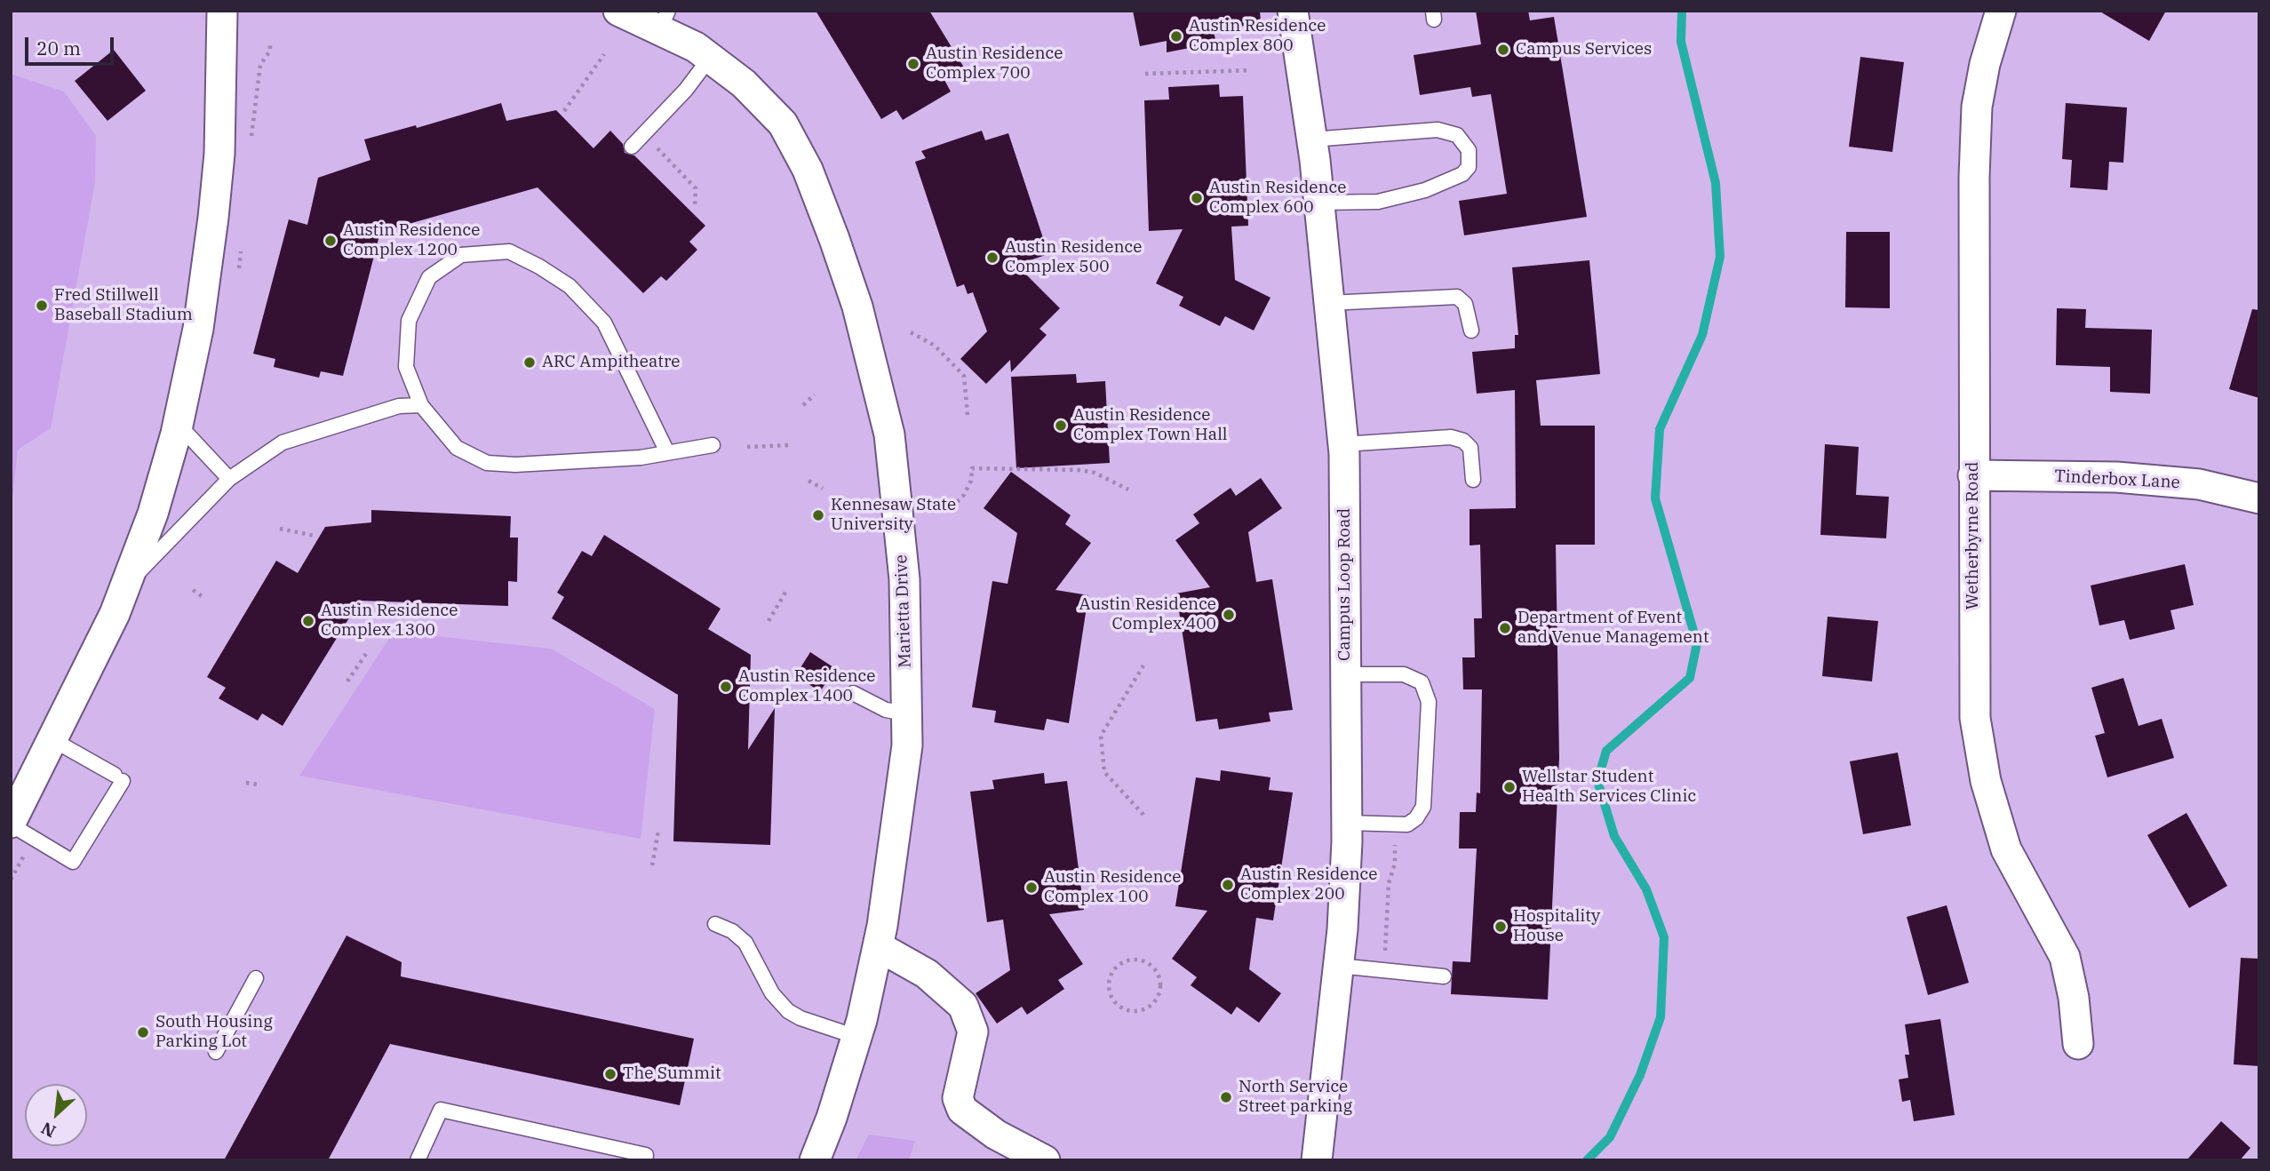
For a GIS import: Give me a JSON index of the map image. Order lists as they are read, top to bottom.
{
  "streets": {
    "street": [
      "Tinderbox Lane",
      "Wetherbyrne Road",
      "Campus Loop Road",
      "Marietta Drive"
    ]
  },
  "crossings": [
    ["Tinderbox Lane", "Wetherbyrne Road"]
  ],
  "places": [
    "Austin Residence Complex 800",
    "Campus Services",
    "Austin Residence Complex 700",
    "Austin Residence Complex 600",
    "Austin Residence Complex 1200",
    "Austin Residence Complex 500",
    "Fred Stillwell Baseball Stadium",
    "ARC Ampitheatre",
    "Austin Residence Complex Town Hall",
    "Kennesaw State University",
    "Austin Residence Complex 400",
    "Austin Residence Complex 1300",
    "Department of Event and Venue Management",
    "Austin Residence Complex 1400",
    "Wellstar Student Health Services Clinic",
    "Austin Residence Complex 200",
    "Austin Residence Complex 100",
    "Hospitality House",
    "South Housing Parking Lot",
    "The Summit",
    "North Service Street parking"
  ],
  "scale_bar": "20 m",
  "north": "bottom left"
}
